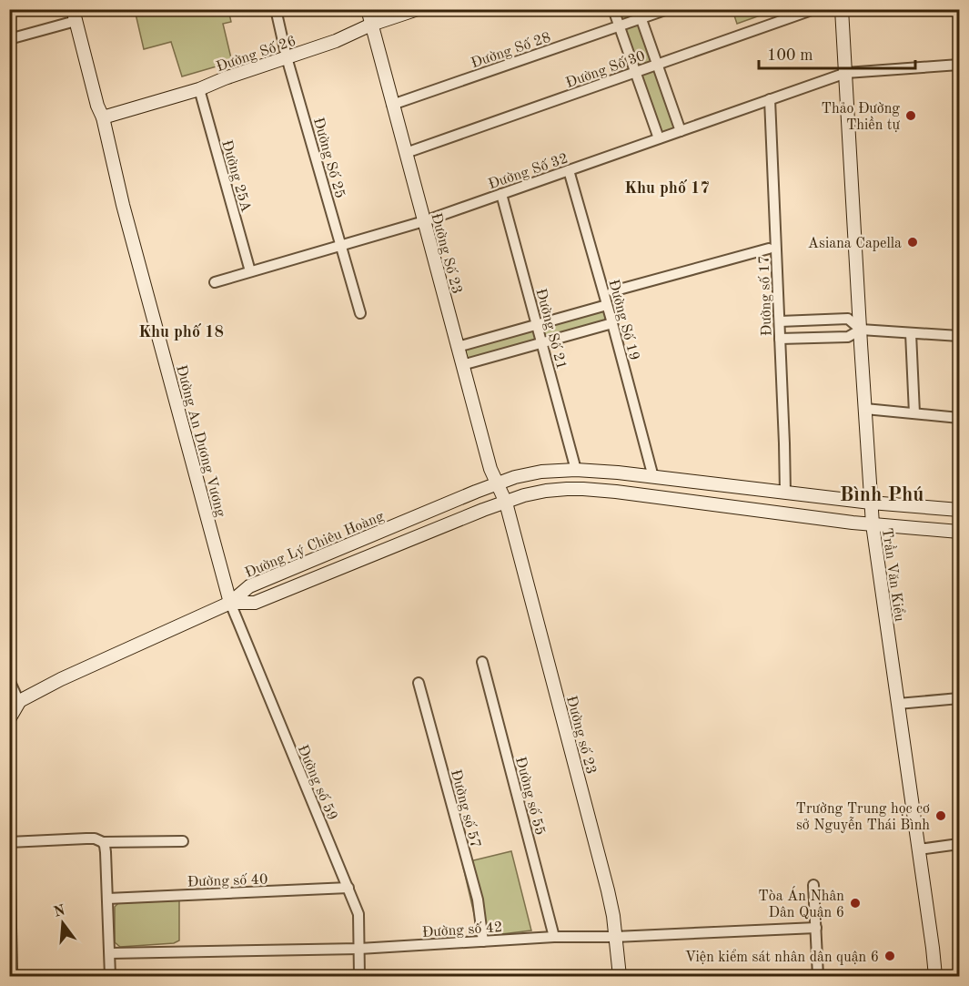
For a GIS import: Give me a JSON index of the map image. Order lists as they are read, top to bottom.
{
  "streets": {
    "main road": [
      "Đường Số 26",
      "Đường Số 23",
      "Đường An Dương Vương",
      "Đường Lý Chiêu Hoàng",
      "Trần Văn Kiểu",
      "Đường số 23"
    ],
    "street": [
      "Đường Số 28",
      "Đường Số 30",
      "Đường Số 25",
      "Đường Số 32",
      "Đường 25A",
      "Đường số 17",
      "Đường Số 19",
      "Đường Số 21",
      "Đường số 59",
      "Đường số 55",
      "Đường số 57",
      "Đường số 40",
      "Đường số 42"
    ]
  },
  "crossings": [
    ["Đường Số 28", "Đường Số 23"],
    ["Đường Số 26", "Đường Số 25"],
    ["Đường Số 26", "Đường 25A"],
    ["Đường Số 26", "Đường Số 23"],
    ["Đường Số 26", "Đường An Dương Vương"],
    ["Đường Số 30", "Đường Số 23"],
    ["Đường Số 25", "Đường Số 32"],
    ["Đường Số 32", "Đường 25A"],
    ["Đường Số 32", "Đường Số 23"],
    ["Đường Số 32", "Đường số 17"],
    ["Đường Số 32", "Đường Số 19"],
    ["Đường Số 32", "Đường Số 21"],
    ["Đường Số 32", "Trần Văn Kiểu"],
    ["Đường Số 23", "Đường Lý Chiêu Hoàng"],
    ["Đường Số 23", "Đường số 23"],
    ["Đường số 17", "Đường Lý Chiêu Hoàng"],
    ["Đường Số 19", "Đường Lý Chiêu Hoàng"],
    ["Đường Số 21", "Đường Lý Chiêu Hoàng"],
    ["Đường An Dương Vương", "Đường Lý Chiêu Hoàng"],
    ["Đường An Dương Vương", "Đường số 59"],
    ["Đường Lý Chiêu Hoàng", "Trần Văn Kiểu"],
    ["Đường Lý Chiêu Hoàng", "Đường số 23"],
    ["Đường Lý Chiêu Hoàng", "Đường số 59"],
    ["Đường số 23", "Đường số 42"],
    ["Đường số 59", "Đường số 40"],
    ["Đường số 59", "Đường số 42"],
    ["Đường số 55", "Đường số 42"],
    ["Đường số 57", "Đường số 42"]
  ],
  "districts": ["Khu phố 17", "Khu phố 18", "Bình Phú"],
  "places": [
    "Thảo Đường Thiền tự",
    "Asiana Capella",
    "Trường Trung học cơ sở Nguyễn Thái Bình",
    "Tòa Án Nhân Dân Quận 6",
    "Viện kiểm sát nhân dân quận 6"
  ],
  "scale_bar": "100 m",
  "north": "top"
}
